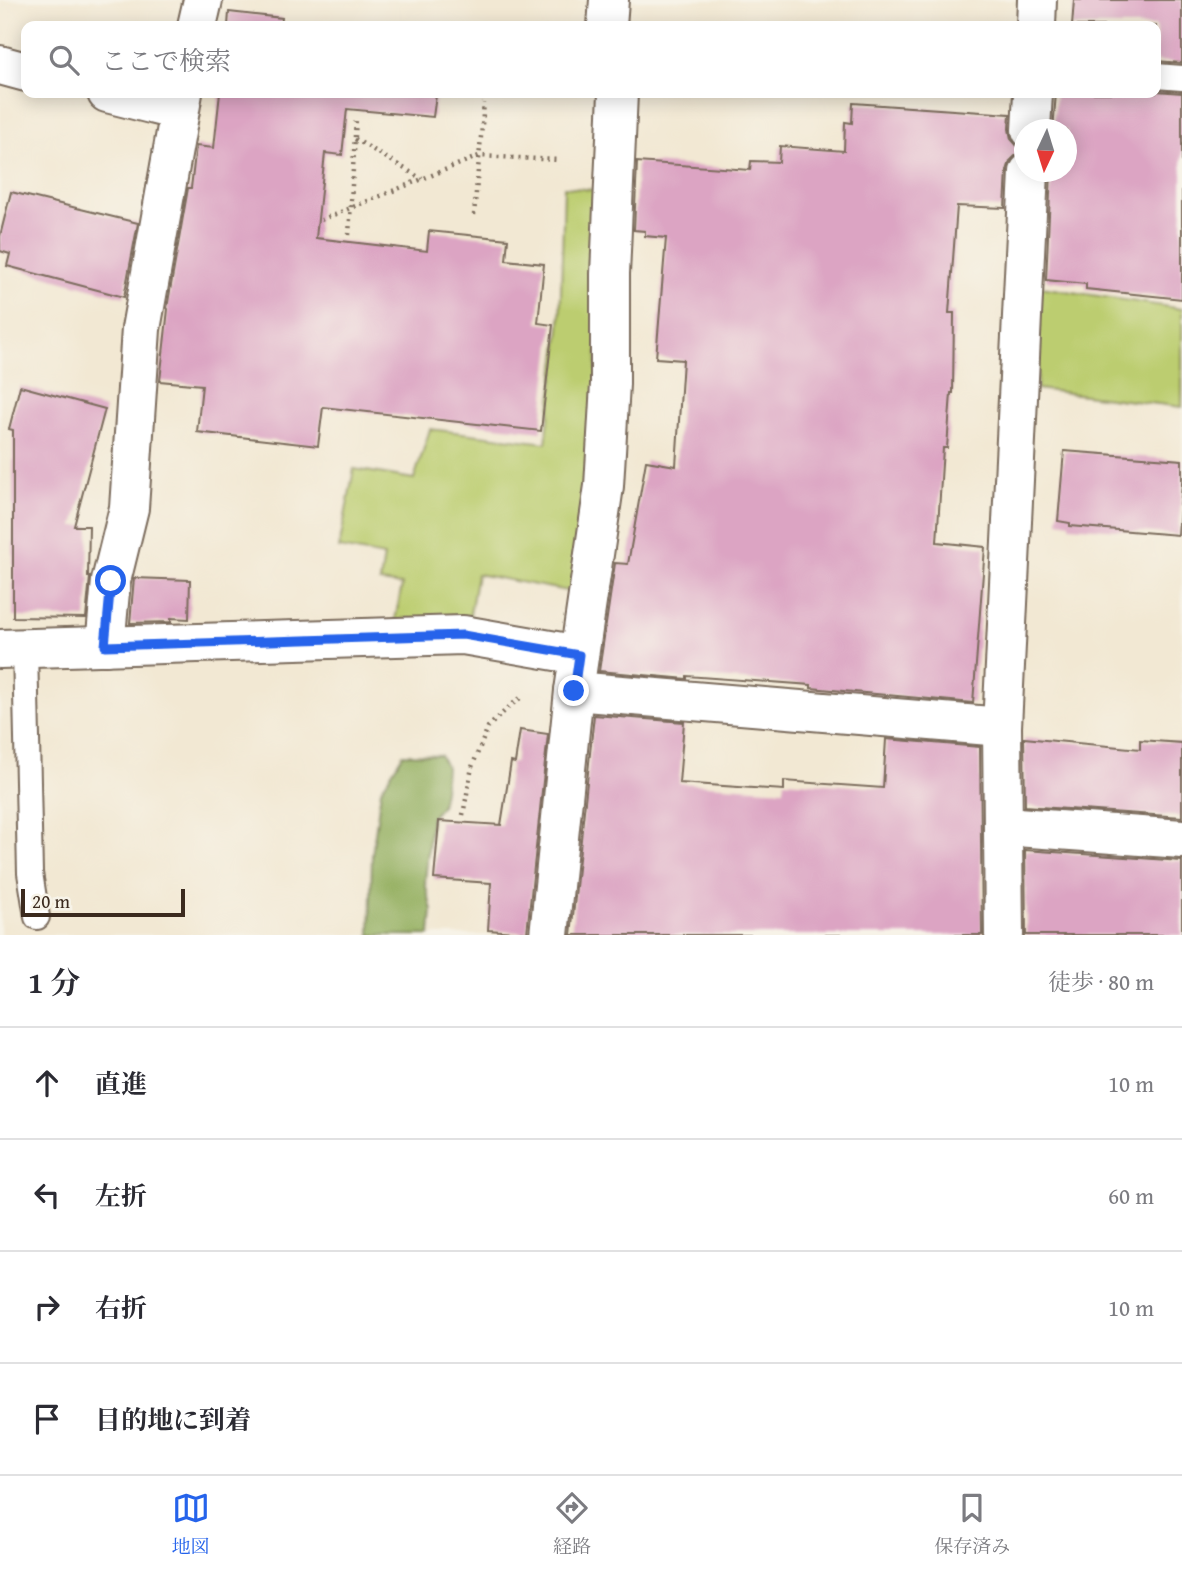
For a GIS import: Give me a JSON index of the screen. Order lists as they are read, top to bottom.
{
  "scale_bar": "20 m",
  "north": "bottom",
  "page": {
    "search": "ここで検索",
    "scale": "20 m",
    "heading": ["1 分", "徒歩 · 80 m"],
    "list": [
      ["直進", "10 m"],
      ["左折", "60 m"],
      ["右折", "10 m"],
      "目的地に到着"
    ],
    "nav": ["地図", "経路", "保存済み"]
  }
}
